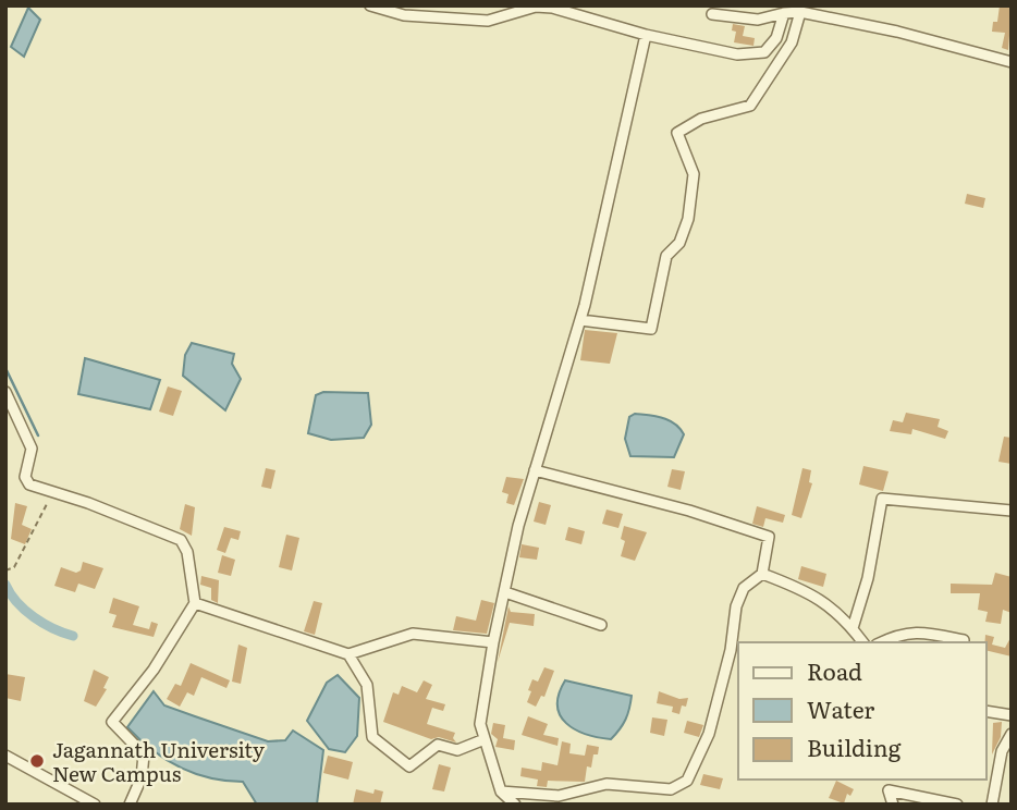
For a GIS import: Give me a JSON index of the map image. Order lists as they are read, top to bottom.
{
  "places": ["Jagannath University New Campus"],
  "legend": ["Road", "Water", "Building"]
}
